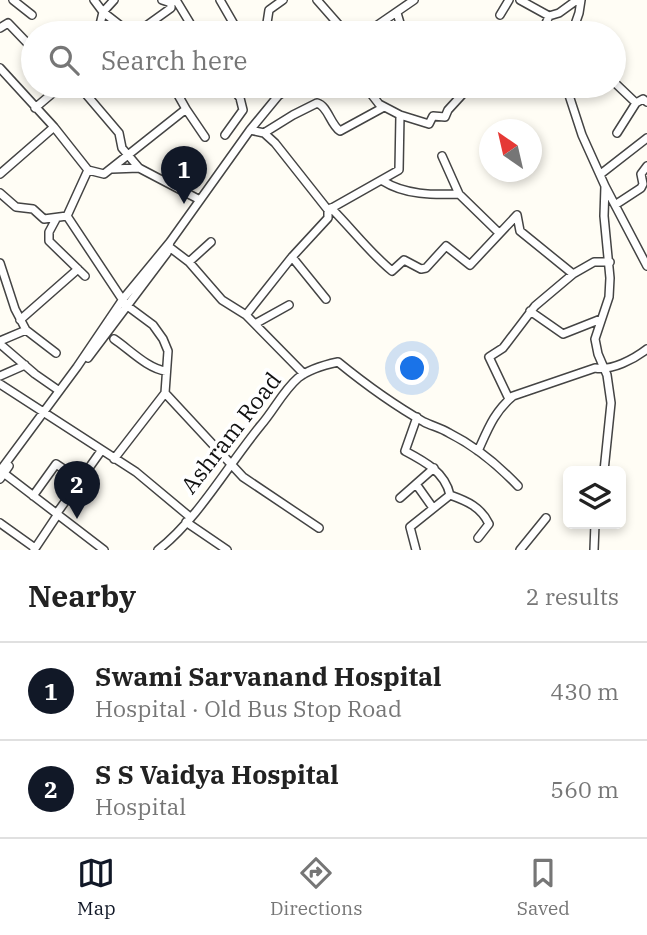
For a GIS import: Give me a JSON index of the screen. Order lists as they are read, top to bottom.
{
  "streets": {
    "street": ["Ashram Road"]
  },
  "north": "top left",
  "page": {
    "search": "Search here",
    "pins": ["1", "2"],
    "heading": ["Nearby", "2 results"],
    "list": [
      {
        "mark": "1",
        "name": "Swami Sarvanand Hospital",
        "note": "Hospital · Old Bus Stop Road",
        "value": "430 m"
      },
      {
        "mark": "2",
        "name": "S S Vaidya Hospital",
        "note": "Hospital",
        "value": "560 m"
      }
    ],
    "nav": ["Map", "Directions", "Saved"]
  }
}
